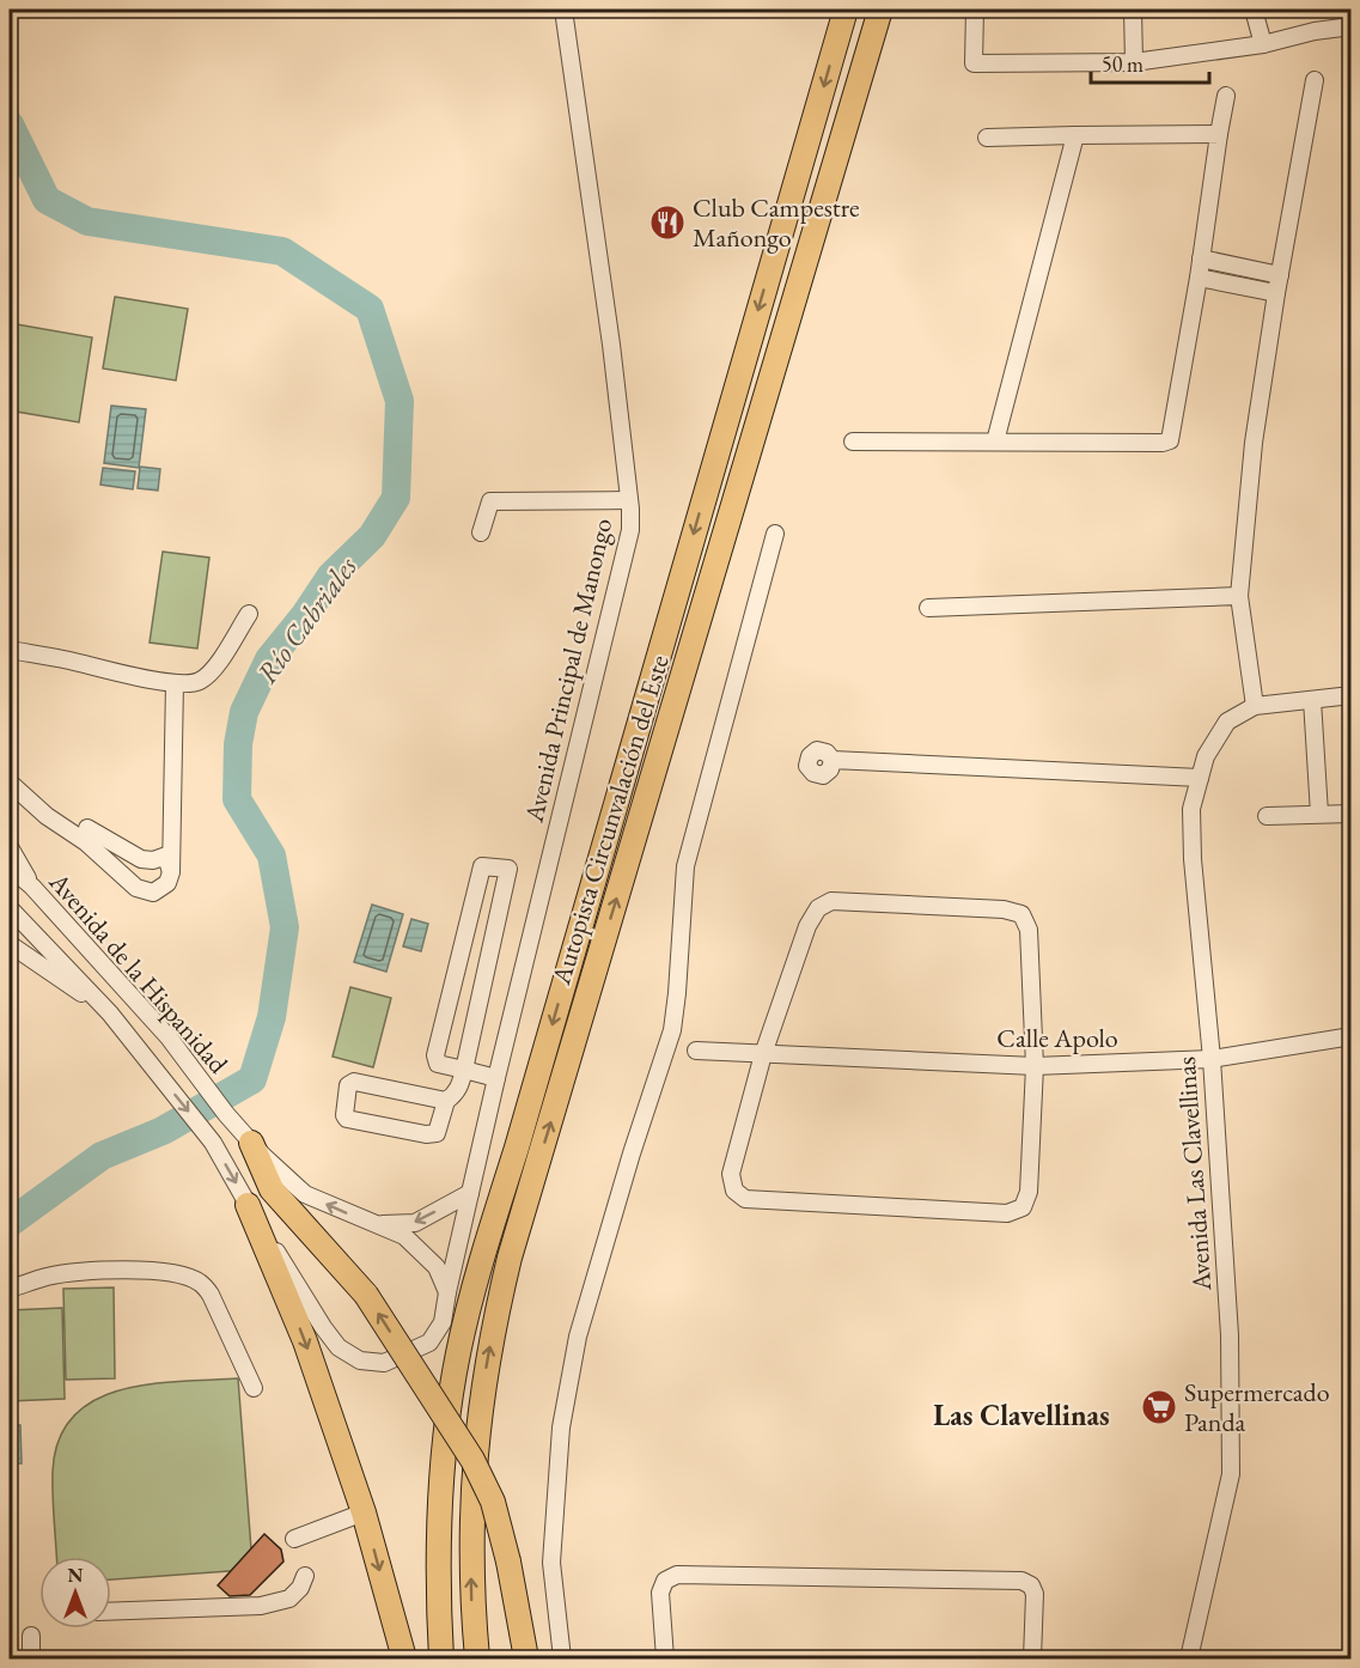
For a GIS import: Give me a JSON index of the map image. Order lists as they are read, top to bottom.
{
  "streets": {
    "highway": ["Autopista Circunvalación del Este"],
    "street": [
      "Avenida Principal de Manongo",
      "Avenida de la Hispanidad",
      "Calle Apolo",
      "Avenida Las Clavellinas"
    ]
  },
  "crossings": [
    ["Avenida Principal de Manongo", "Avenida de la Hispanidad"],
    ["Calle Apolo", "Avenida Las Clavellinas"]
  ],
  "districts": ["Las Clavellinas"],
  "water": ["Río Cabriales"],
  "places": {
    "restaurant": ["Club Campestre Mañongo"],
    "supermarket": ["Supermercado Panda"]
  },
  "scale_bar": "50 m",
  "north": "top"
}
